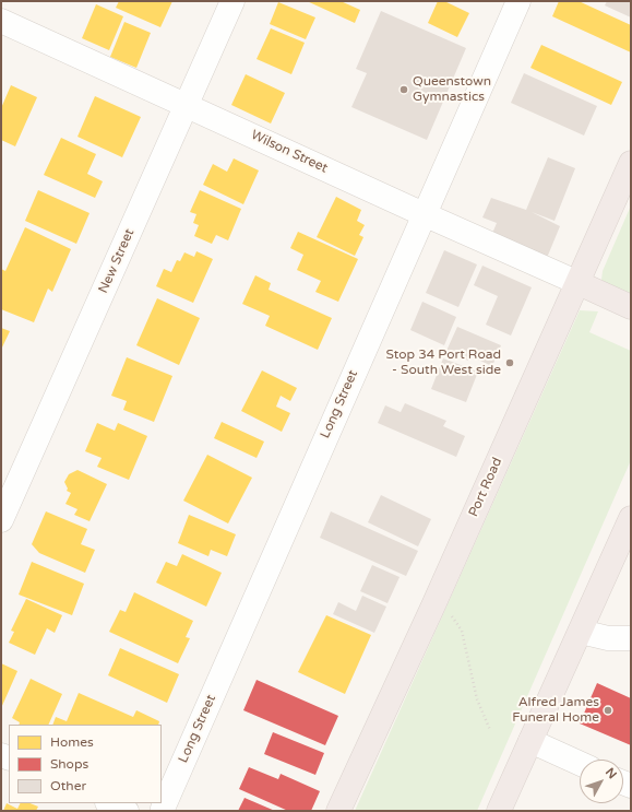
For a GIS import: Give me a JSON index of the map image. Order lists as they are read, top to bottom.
{
  "streets": {
    "highway": ["Port Road"],
    "street": ["Wilson Street", "New Street", "Long Street"]
  },
  "crossings": [
    ["Wilson Street", "New Street"],
    ["Wilson Street", "Long Street"],
    ["Wilson Street", "Port Road"]
  ],
  "places": ["Queenstown Gymnastics", "Stop 34 Port Road - South West side", "Alfred James Funeral Home"],
  "legend": ["Homes", "Shops", "Other"],
  "north": "top right"
}
